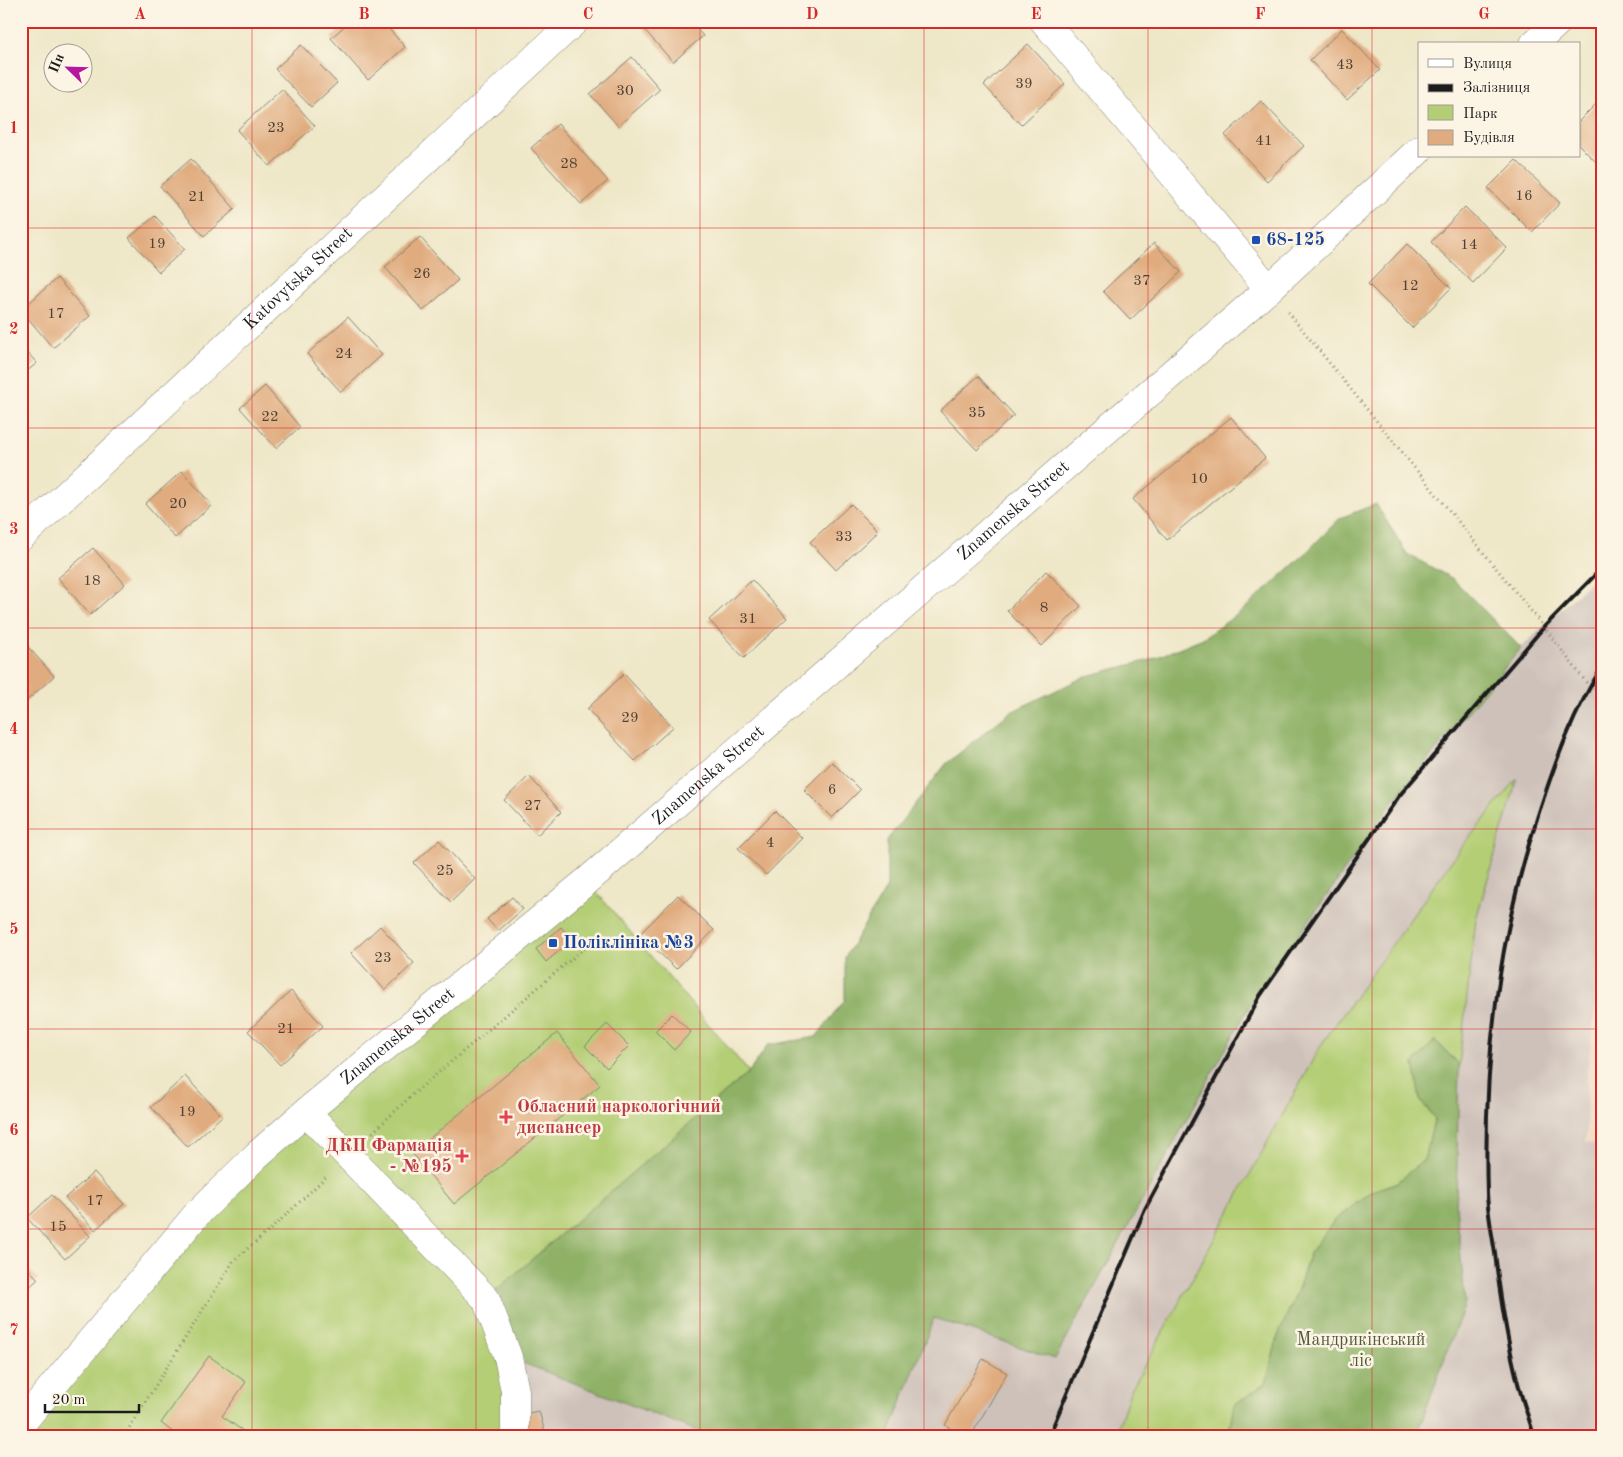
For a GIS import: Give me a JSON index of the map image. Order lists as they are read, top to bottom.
{
  "streets": {
    "main road": ["Katovytska Street", "Znamenska Street"]
  },
  "parks": ["Мандрикінський ліс"],
  "places": {
    "transit": ["68-125", "Поліклініка №3"],
    "health": ["Обласний наркологічний диспансер", "ДКП Фармація - №195"]
  },
  "house_numbers": [
    "43",
    "39",
    "30",
    "23",
    "41",
    "28",
    "16",
    "21",
    "19",
    "14",
    "26",
    "37",
    "12",
    "17",
    "24",
    "35",
    "22",
    "10",
    "20",
    "33",
    "18",
    "8",
    "31",
    "29",
    "6",
    "27",
    "4",
    "25",
    "23",
    "21",
    "19",
    "17",
    "15"
  ],
  "legend": [
    "Вулиця",
    "Залізниця",
    "Парк",
    "Будівля"
  ],
  "scale_bar": "20 m",
  "north": "top left",
  "grid": {
    "columns": [
      "A",
      "B",
      "C",
      "D",
      "E",
      "F",
      "G"
    ],
    "rows": [
      "1",
      "2",
      "3",
      "4",
      "5",
      "6",
      "7"
    ]
  }
}
